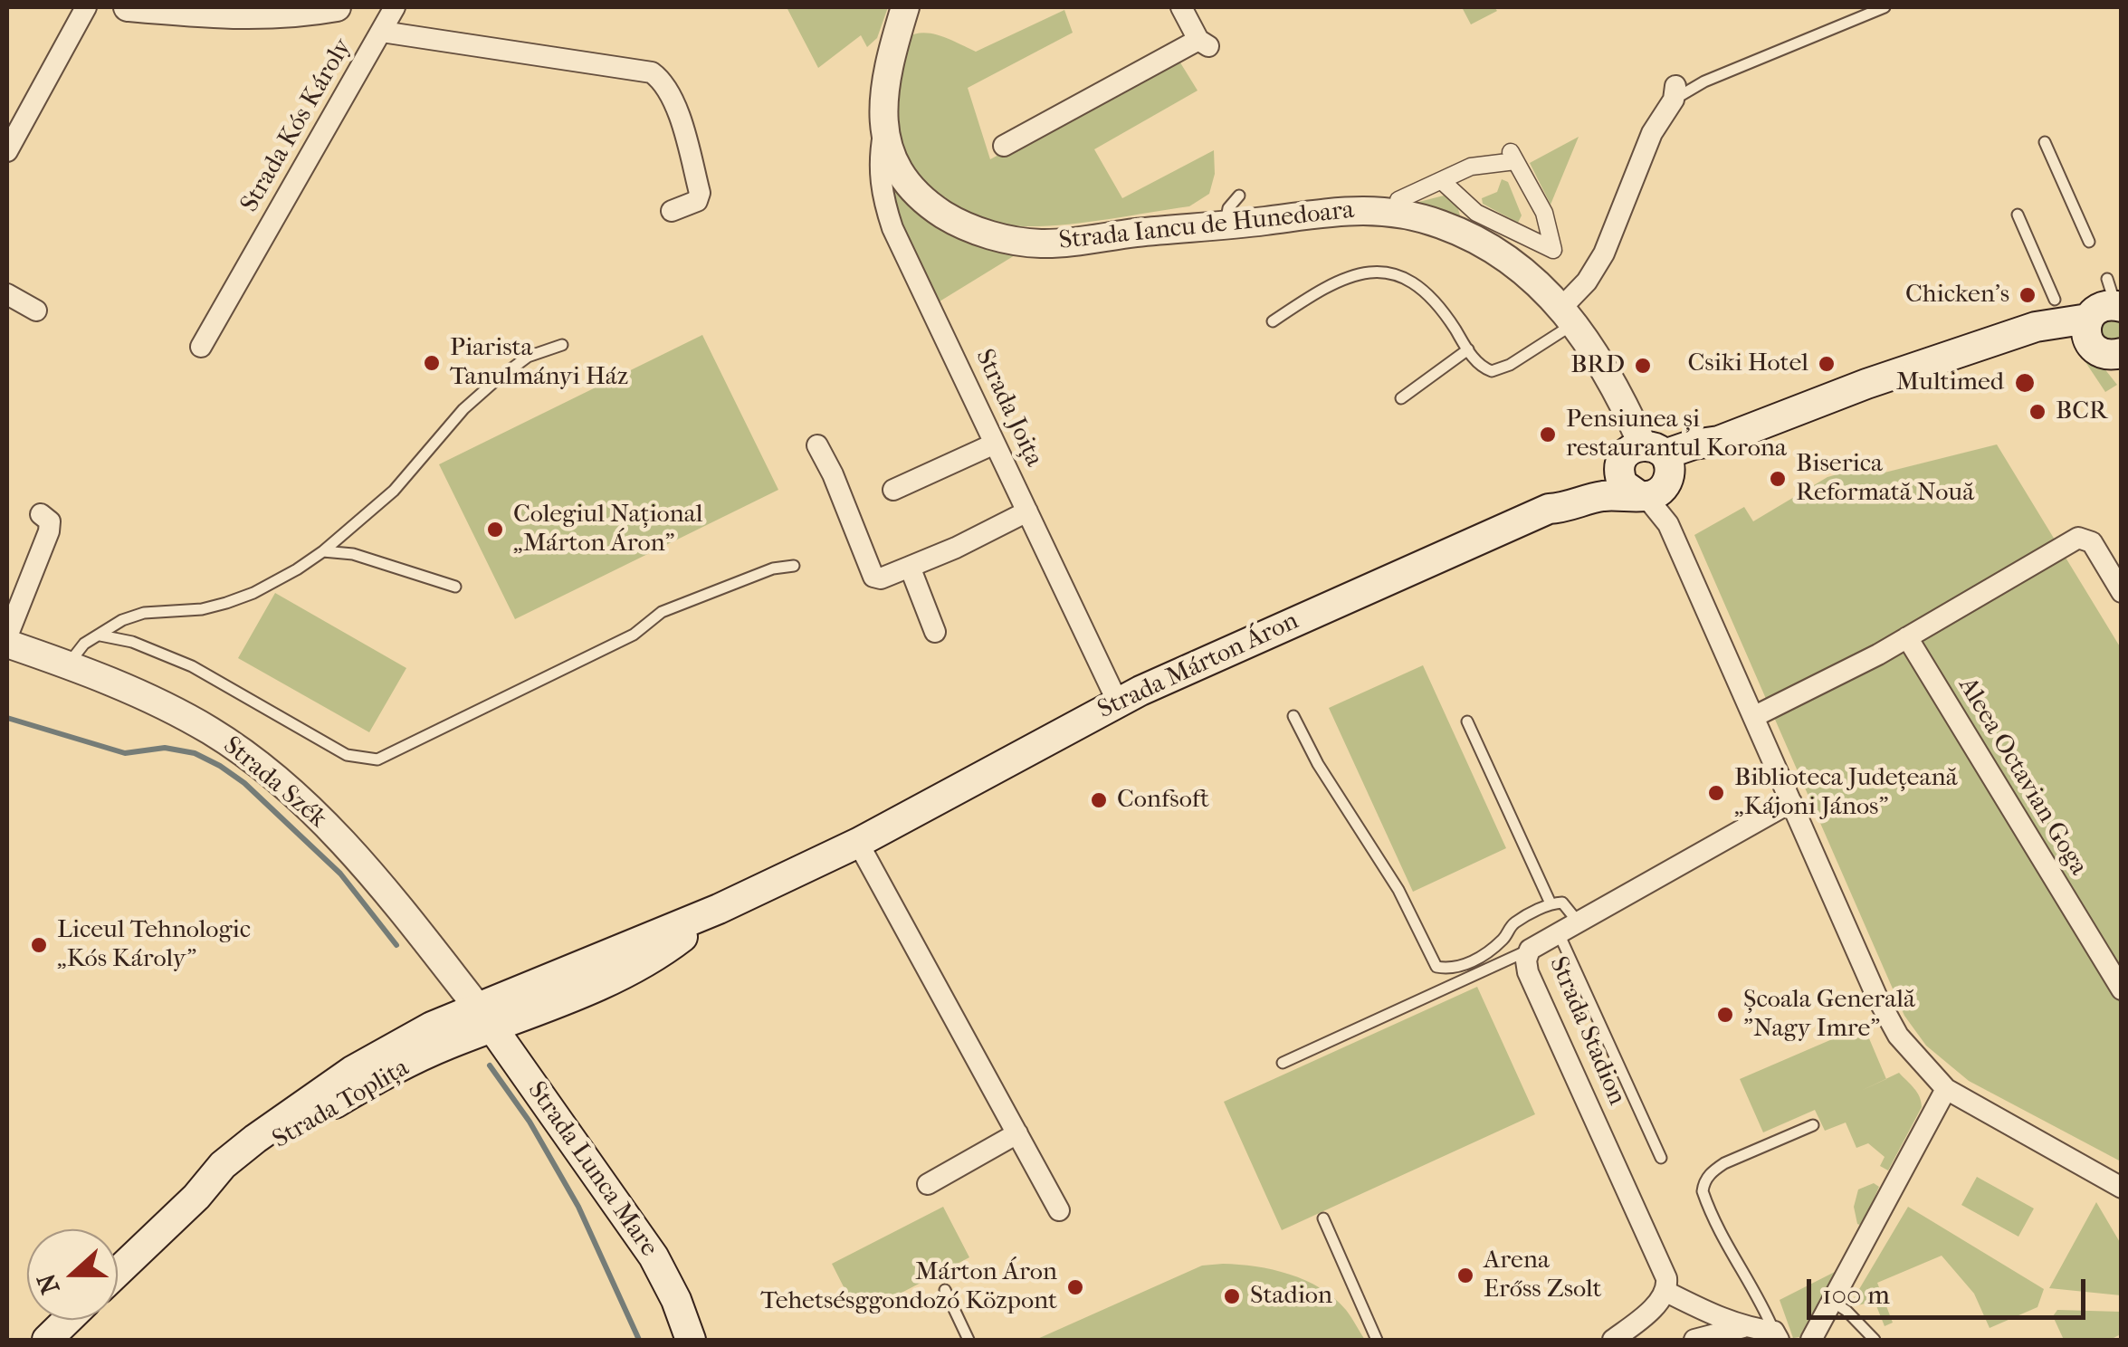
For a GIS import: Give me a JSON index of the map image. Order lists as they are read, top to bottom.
{
  "streets": {
    "main road": ["Strada Márton Áron", "Strada Toplița", "Strada Lunca Mare"],
    "street": [
      "Strada Kós Károly",
      "Strada Iancu de Hunedoara",
      "Strada Joița",
      "Aleea Octavian Goga",
      "Strada Szék",
      "Strada Stadion"
    ]
  },
  "crossings": [
    ["Strada Iancu de Hunedoara", "Strada Joița"],
    ["Strada Iancu de Hunedoara", "Strada Márton Áron"],
    ["Strada Joița", "Strada Márton Áron"],
    ["Strada Márton Áron", "Strada Szék"],
    ["Strada Márton Áron", "Strada Toplița"],
    ["Strada Márton Áron", "Strada Lunca Mare"],
    ["Strada Szék", "Strada Toplița"],
    ["Strada Szék", "Strada Lunca Mare"],
    ["Strada Toplița", "Strada Lunca Mare"]
  ],
  "places": [
    "Chicken's",
    "Piarista Tanulmányi Ház",
    "Csiki Hotel",
    "BRD",
    "Multimed",
    "BCR",
    "Pensiunea și restaurantul Korona",
    "Biserica Reformată Nouă",
    "Colegiul Național „Márton Áron”",
    "Biblioteca Județeană „Kájoni János”",
    "Confsoft",
    "Liceul Tehnologic „Kós Károly”",
    "Școala Generală \"Nagy Imre\"",
    "Arena Erőss Zsolt",
    "Márton Áron Tehetsésggondozó Központ",
    "Stadion"
  ],
  "scale_bar": "100 m",
  "north": "left"
}
